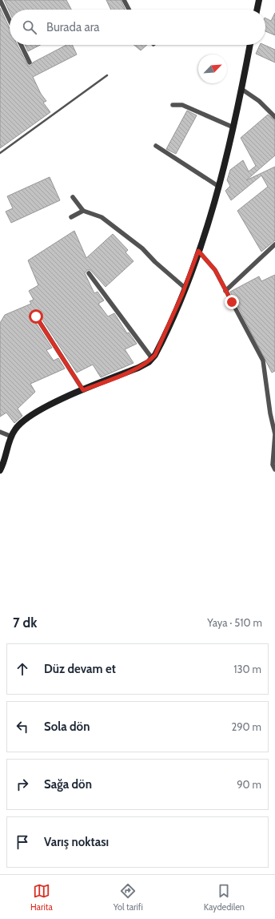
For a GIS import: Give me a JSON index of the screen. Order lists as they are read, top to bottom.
{
  "north": "top right",
  "page": {
    "search": "Burada ara",
    "heading": ["7 dk", "Yaya · 510 m"],
    "list": [
      ["Düz devam et", "130 m"],
      ["Sola dön", "290 m"],
      ["Sağa dön", "90 m"],
      "Varış noktası"
    ],
    "nav": ["Harita", "Yol tarifi", "Kaydedilen"]
  }
}
